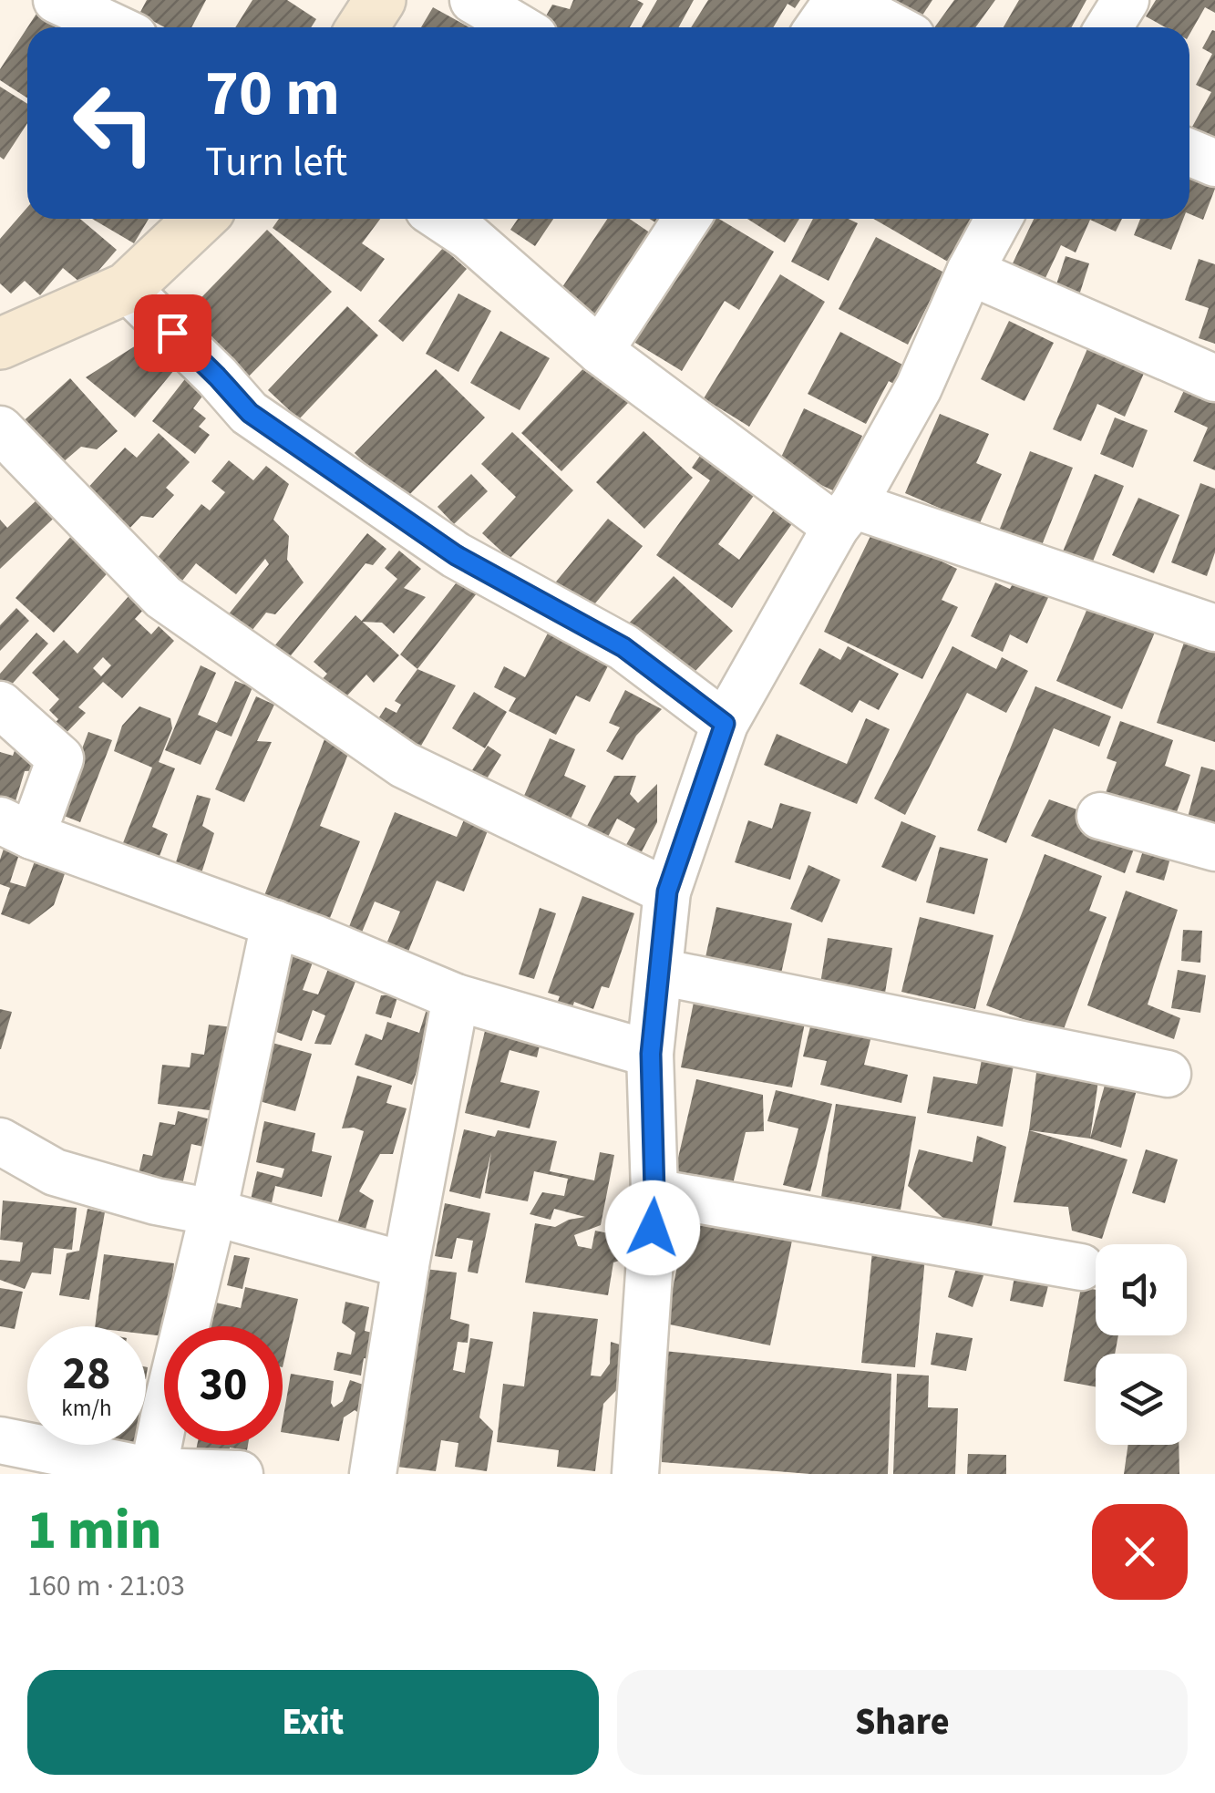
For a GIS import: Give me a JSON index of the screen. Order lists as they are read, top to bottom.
{
  "page": {
    "turn": ["70 m", "Turn left"],
    "speed": "28 km/h",
    "limit": "30",
    "heading": ["1 min", "160 m · 21:03"],
    "buttons": ["Exit", "Share"]
  }
}
